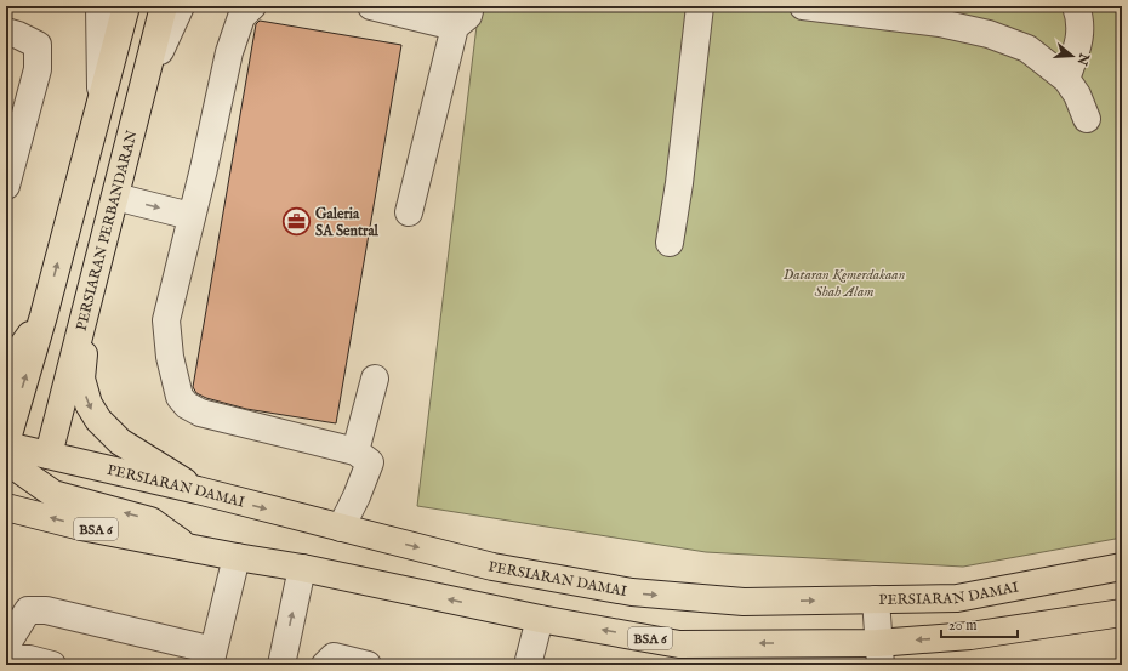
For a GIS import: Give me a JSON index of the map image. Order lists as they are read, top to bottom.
{
  "streets": {
    "main road": ["PERSIARAN PERBANDARAN", "PERSIARAN DAMAI", "BSA 6"]
  },
  "crossings": [
    ["PERSIARAN PERBANDARAN", "PERSIARAN DAMAI"]
  ],
  "parks": ["Dataran Kemerdakaan Shah Alam"],
  "places": {
    "office": ["Galeria SA Sentral"]
  },
  "scale_bar": "20 m",
  "north": "right"
}
